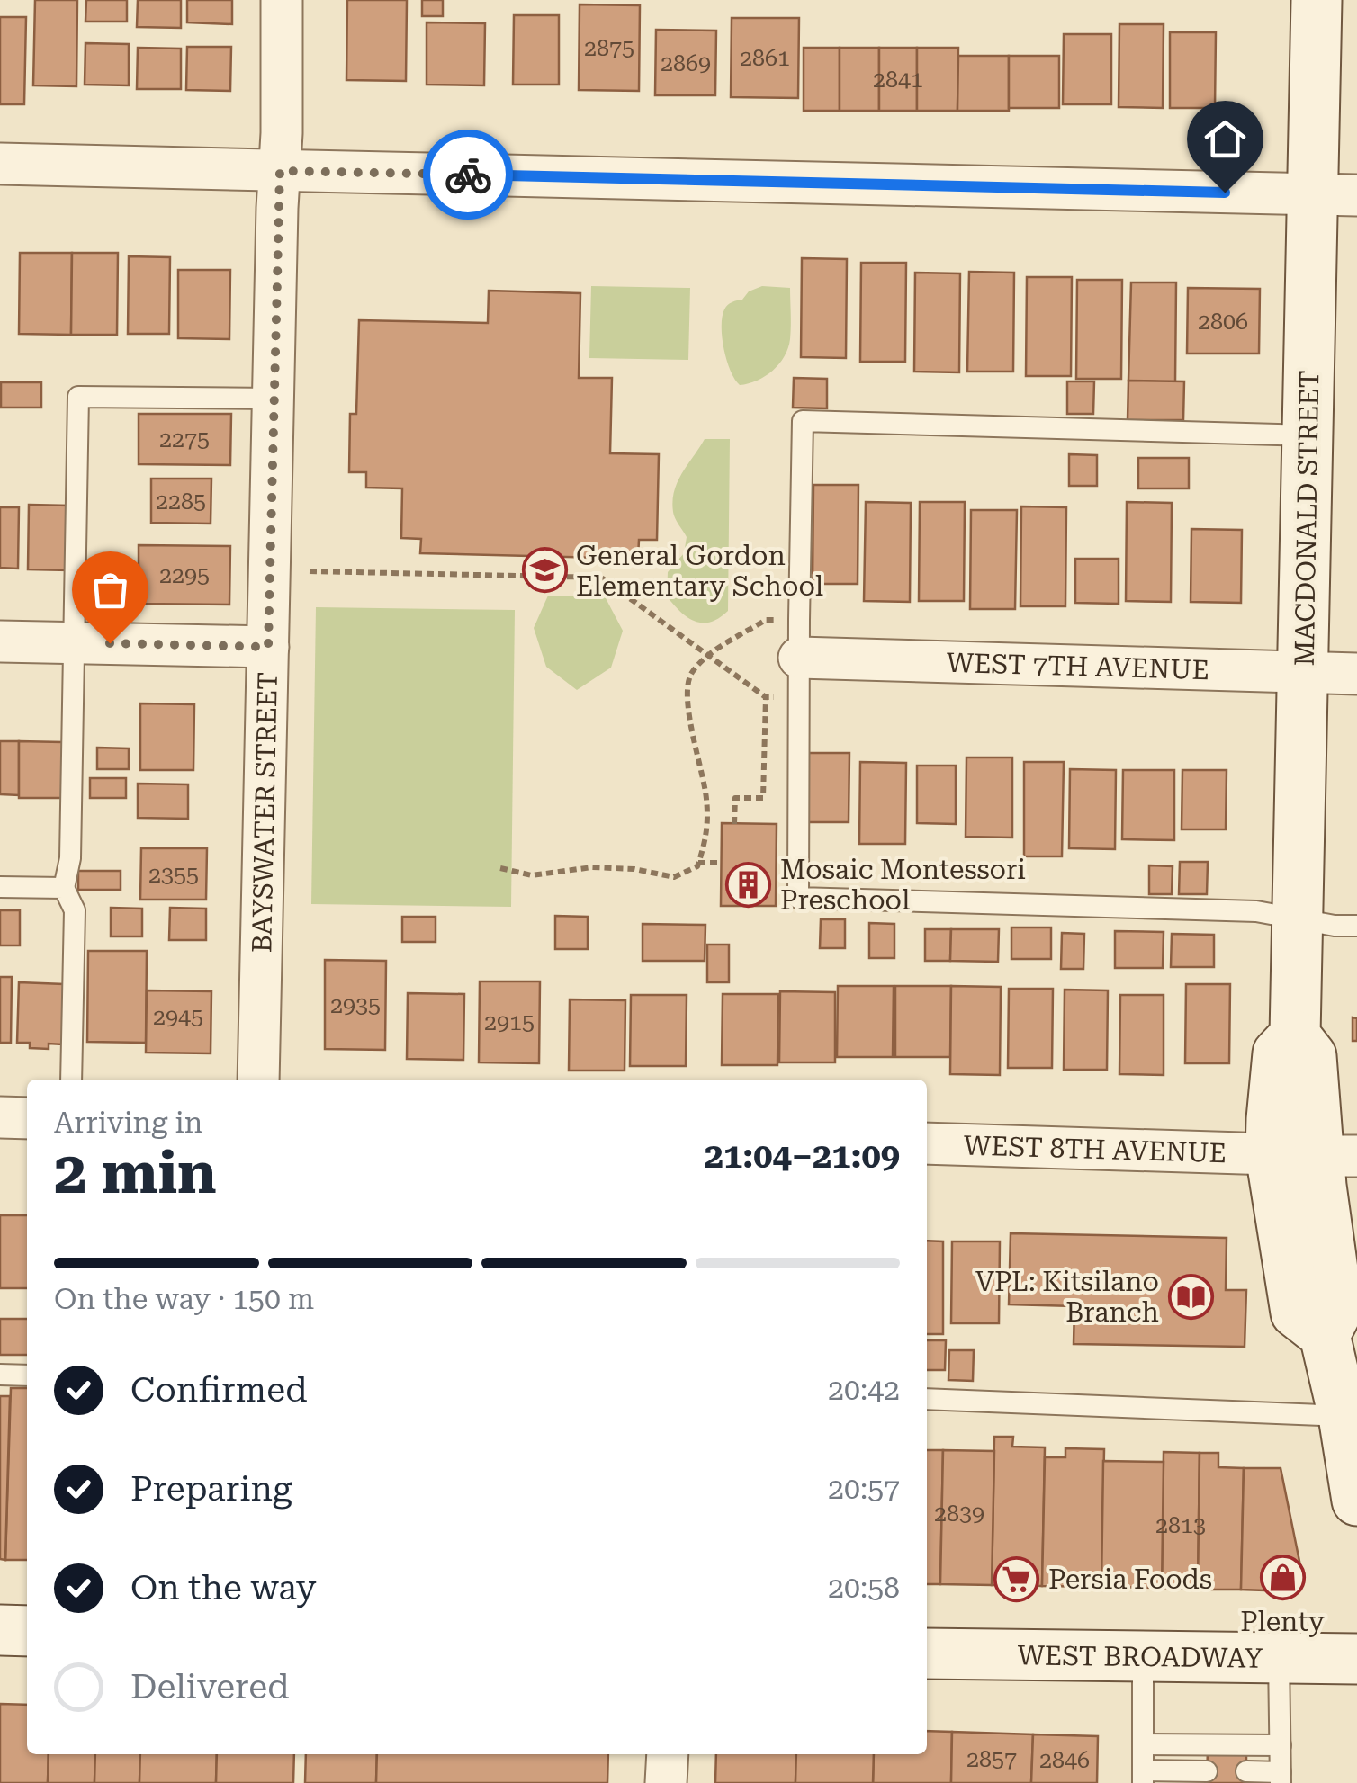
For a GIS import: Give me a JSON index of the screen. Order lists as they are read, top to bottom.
{
  "streets": {
    "street": [
      "MACDONALD STREET",
      "WEST 7TH AVENUE",
      "BAYSWATER STREET",
      "WEST 8TH AVENUE",
      "WEST BROADWAY"
    ]
  },
  "crossings": [
    ["MACDONALD STREET", "WEST 7TH AVENUE"],
    ["MACDONALD STREET", "WEST 8TH AVENUE"]
  ],
  "places": {
    "school or university": ["General Gordon Elementary School"],
    "building": ["Mosaic Montessori Preschool"],
    "library": ["VPL: Kitsilano Branch"],
    "shop": ["Plenty"],
    "supermarket": ["Persia Foods"]
  },
  "house_numbers": [
    "2875",
    "2861",
    "2869",
    "2841",
    "2806",
    "2275",
    "2285",
    "2295",
    "2355",
    "2935",
    "2945",
    "2915",
    "2839",
    "2813",
    "2857",
    "2846"
  ],
  "page": {
    "heading": ["2 min", "Arriving in", "21:04–21:09"],
    "bar": "On the way · 150 m",
    "list": [
      ["Confirmed", "20:42"],
      ["Preparing", "20:57"],
      ["On the way", "20:58"],
      "Delivered"
    ]
  }
}
